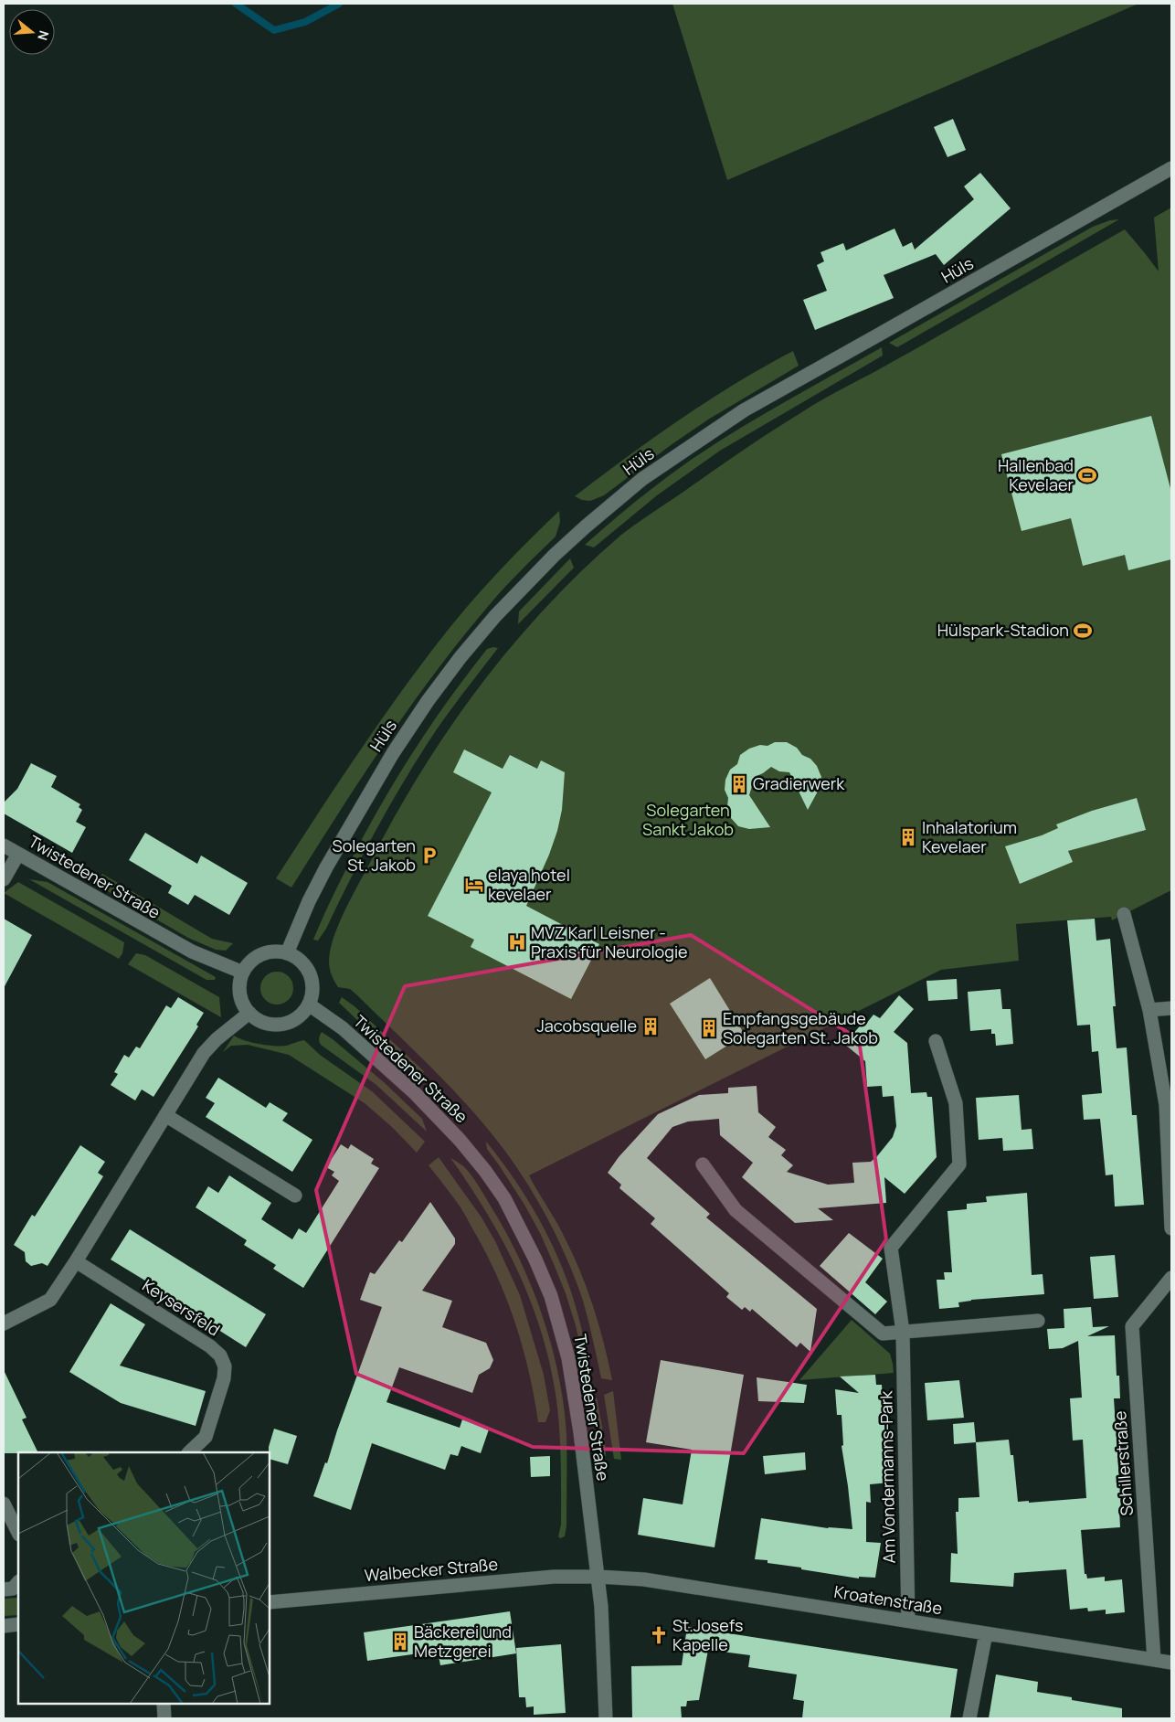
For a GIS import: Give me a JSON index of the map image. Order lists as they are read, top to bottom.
{
  "streets": {
    "street": [
      "Hüls",
      "Twistedener Straße",
      "Keysersfeld",
      "Schillerstraße",
      "Am Vondermanns-Park",
      "Walbecker Straße",
      "Kroatenstraße"
    ]
  },
  "crossings": [
    ["Hüls", "Twistedener Straße"],
    ["Twistedener Straße", "Walbecker Straße"],
    ["Twistedener Straße", "Kroatenstraße"],
    ["Schillerstraße", "Kroatenstraße"],
    ["Am Vondermanns-Park", "Kroatenstraße"],
    ["Walbecker Straße", "Kroatenstraße"]
  ],
  "parks": ["Solegarten Sankt Jakob"],
  "places": {
    "sports": ["Hallenbad Kevelaer", "Hülspark-Stadion"],
    "building": [
      "Gradierwerk",
      "Inhalatorium Kevelaer",
      "Jacobsquelle",
      "Empfangsgebäude Solegarten St. Jakob",
      "Bäckerei und Metzgerei"
    ],
    "parking": ["Solegarten St. Jakob"],
    "hotel": ["elaya hotel kevelaer"],
    "hospital": ["MVZ Karl Leisner - Praxis für Neurologie"],
    "church": ["St.Josefs Kapelle"]
  },
  "north": "right"
}
